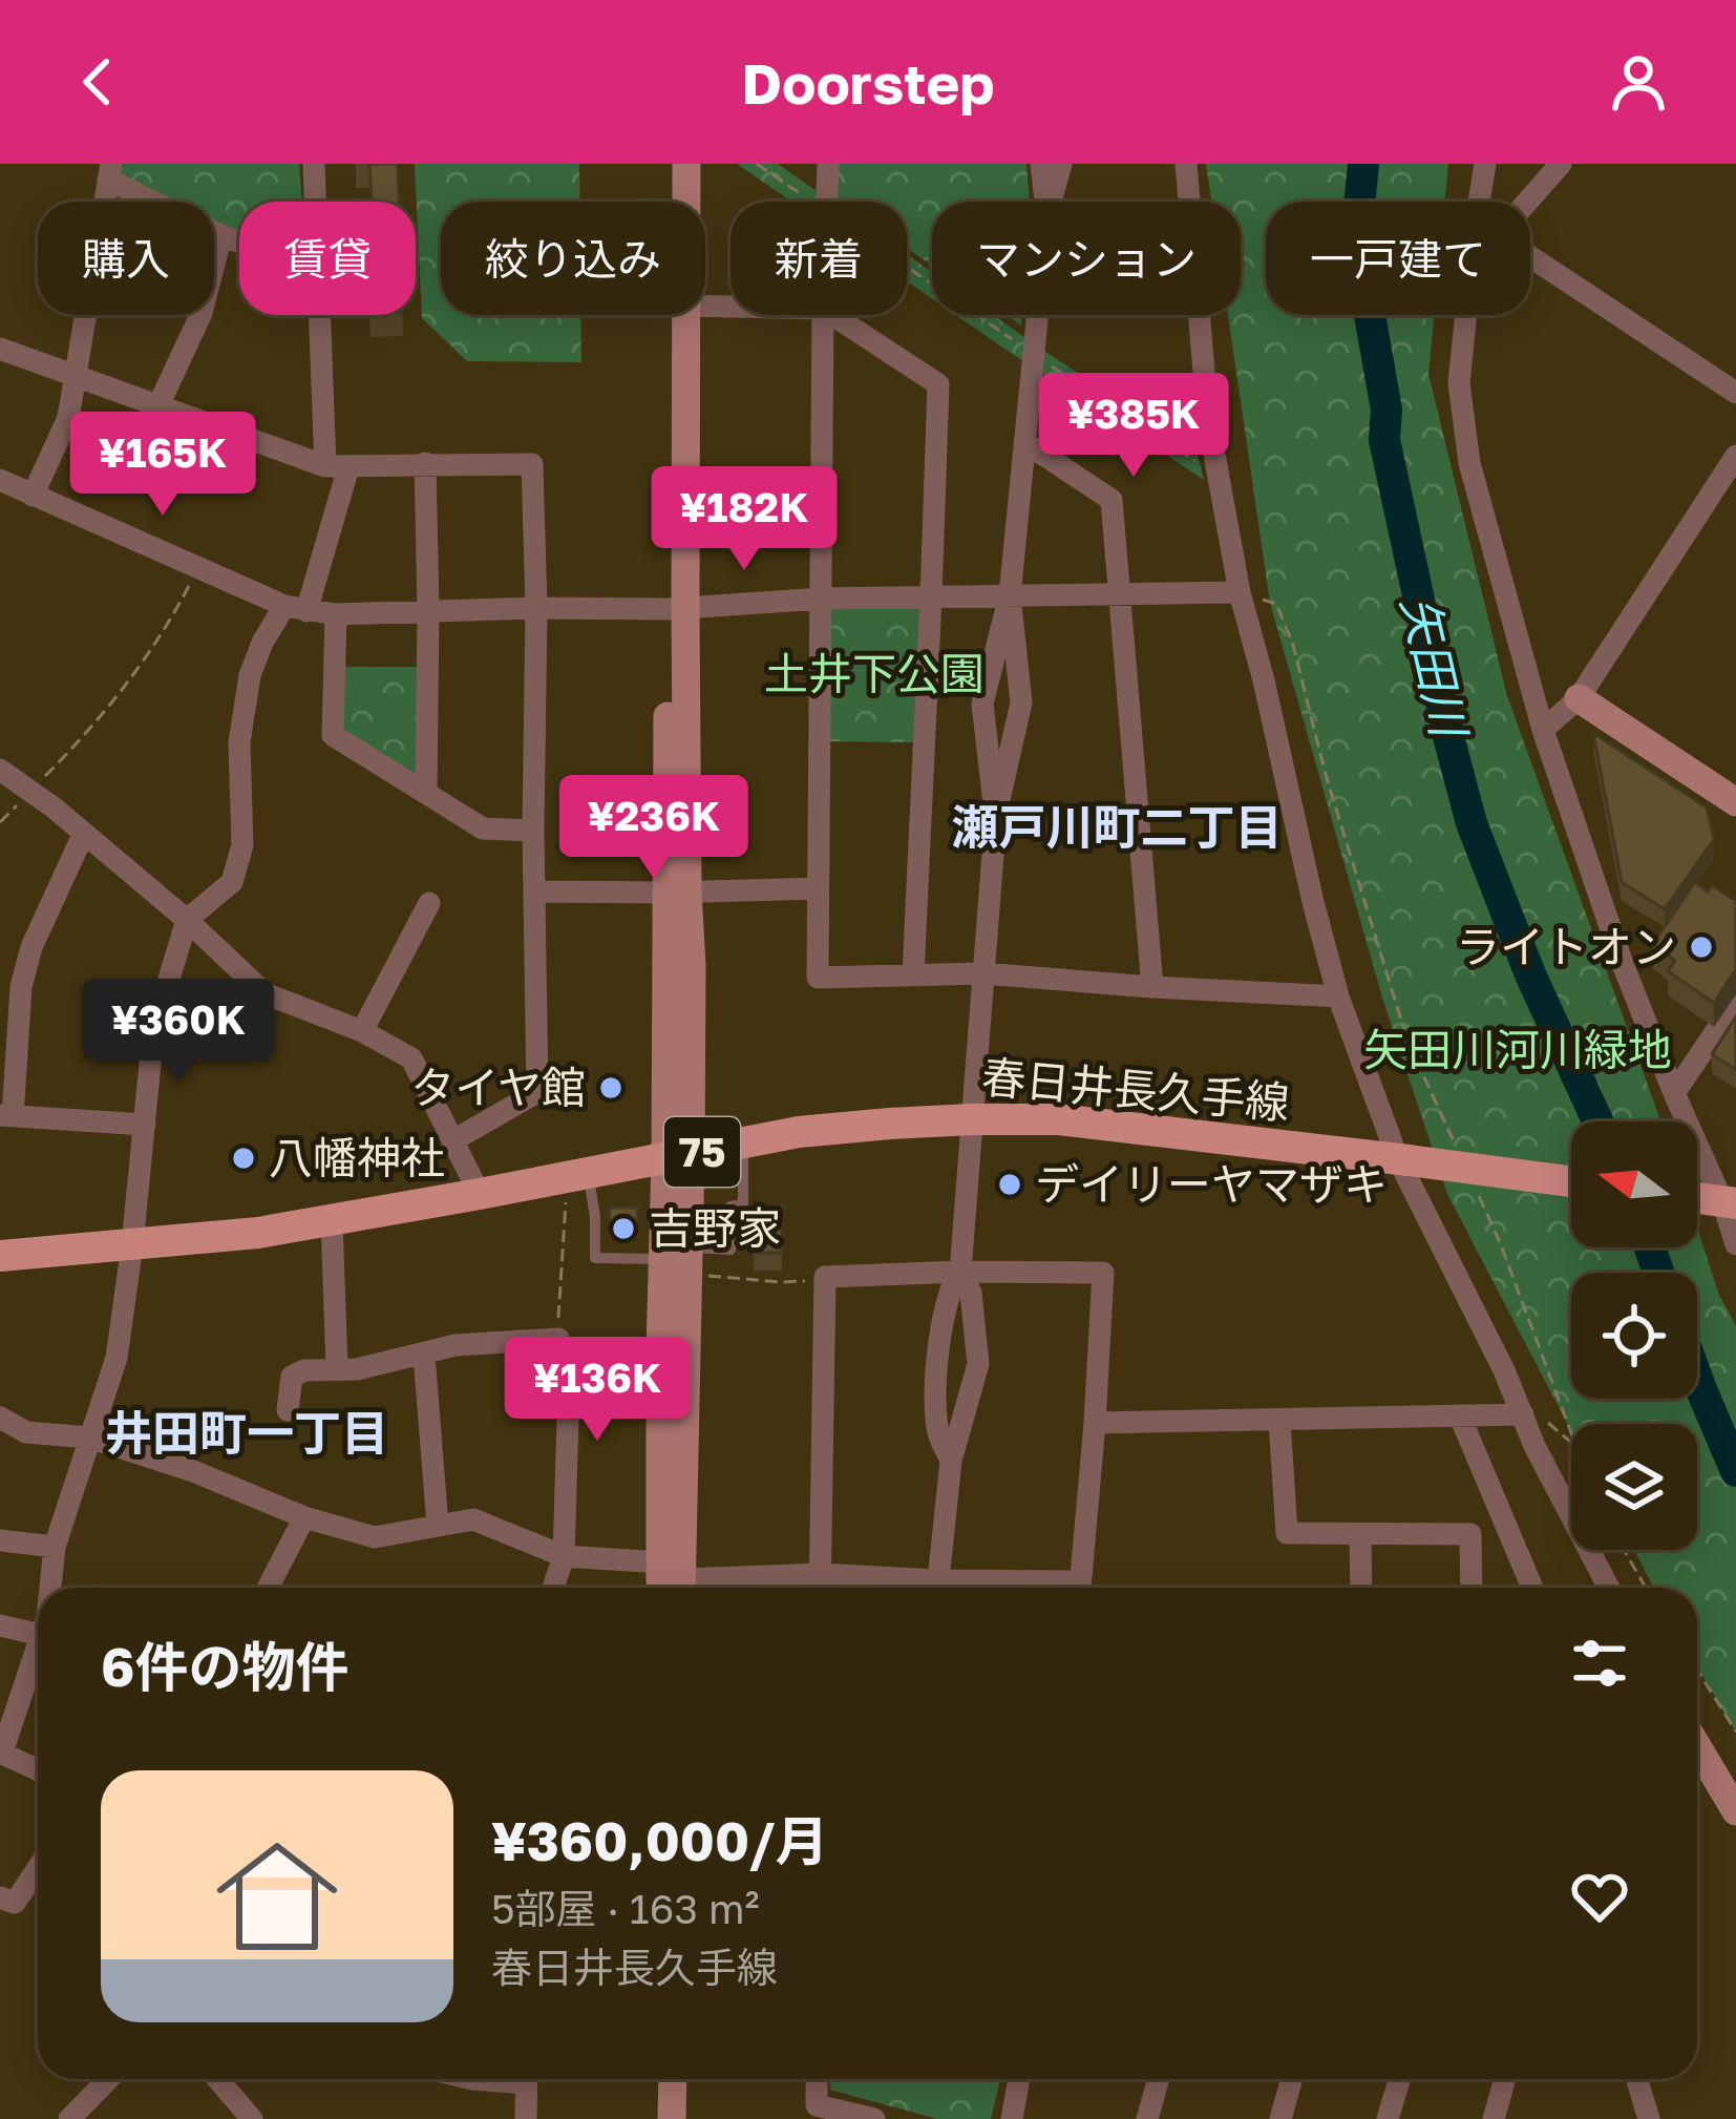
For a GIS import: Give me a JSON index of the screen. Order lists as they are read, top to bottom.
{
  "streets": {
    "main road": ["春日井長久手線", "75"]
  },
  "districts": ["瀬戸川町二丁目", "井田町一丁目"],
  "water": ["矢田川"],
  "parks": ["土井下公園", "矢田川河川緑地"],
  "places": [
    "ライトオン",
    "タイヤ館",
    "八幡神社",
    "デイリーヤマザキ",
    "吉野家"
  ],
  "north": "left",
  "page": {
    "header": "Doorstep",
    "chip": [
      "購入",
      "賃貸",
      "絞り込み",
      "新着",
      "マンション",
      "一戸建て"
    ],
    "price": [
      "¥385K",
      "¥165K",
      "¥182K",
      "¥236K",
      "¥360K",
      "¥136K"
    ],
    "heading": "6件の物件",
    "list": [
      {
        "name": "¥360,000/月",
        "note": "5部屋 · 163 m² · 春日井長久手線"
      }
    ]
  }
}
